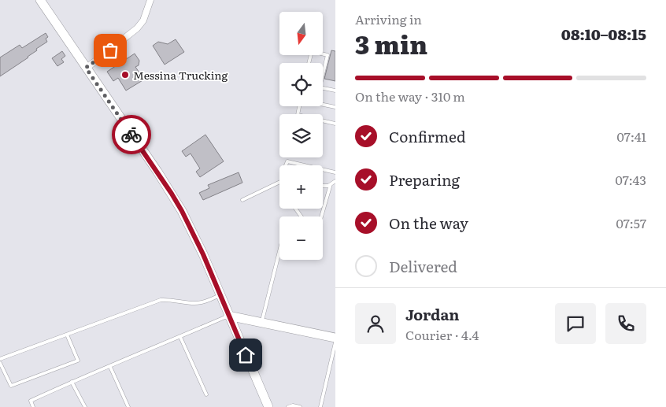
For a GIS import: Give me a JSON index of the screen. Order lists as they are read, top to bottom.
{
  "places": ["Messina Trucking"],
  "north": "bottom",
  "page": {
    "heading": ["3 min", "Arriving in", "08:10–08:15"],
    "panel": ["Jordan", "Courier · 4.4"],
    "map_buttons": ["+", "−"],
    "bar": "On the way · 310 m",
    "list": [
      ["Confirmed", "07:41"],
      ["Preparing", "07:43"],
      ["On the way", "07:57"],
      "Delivered"
    ]
  }
}
